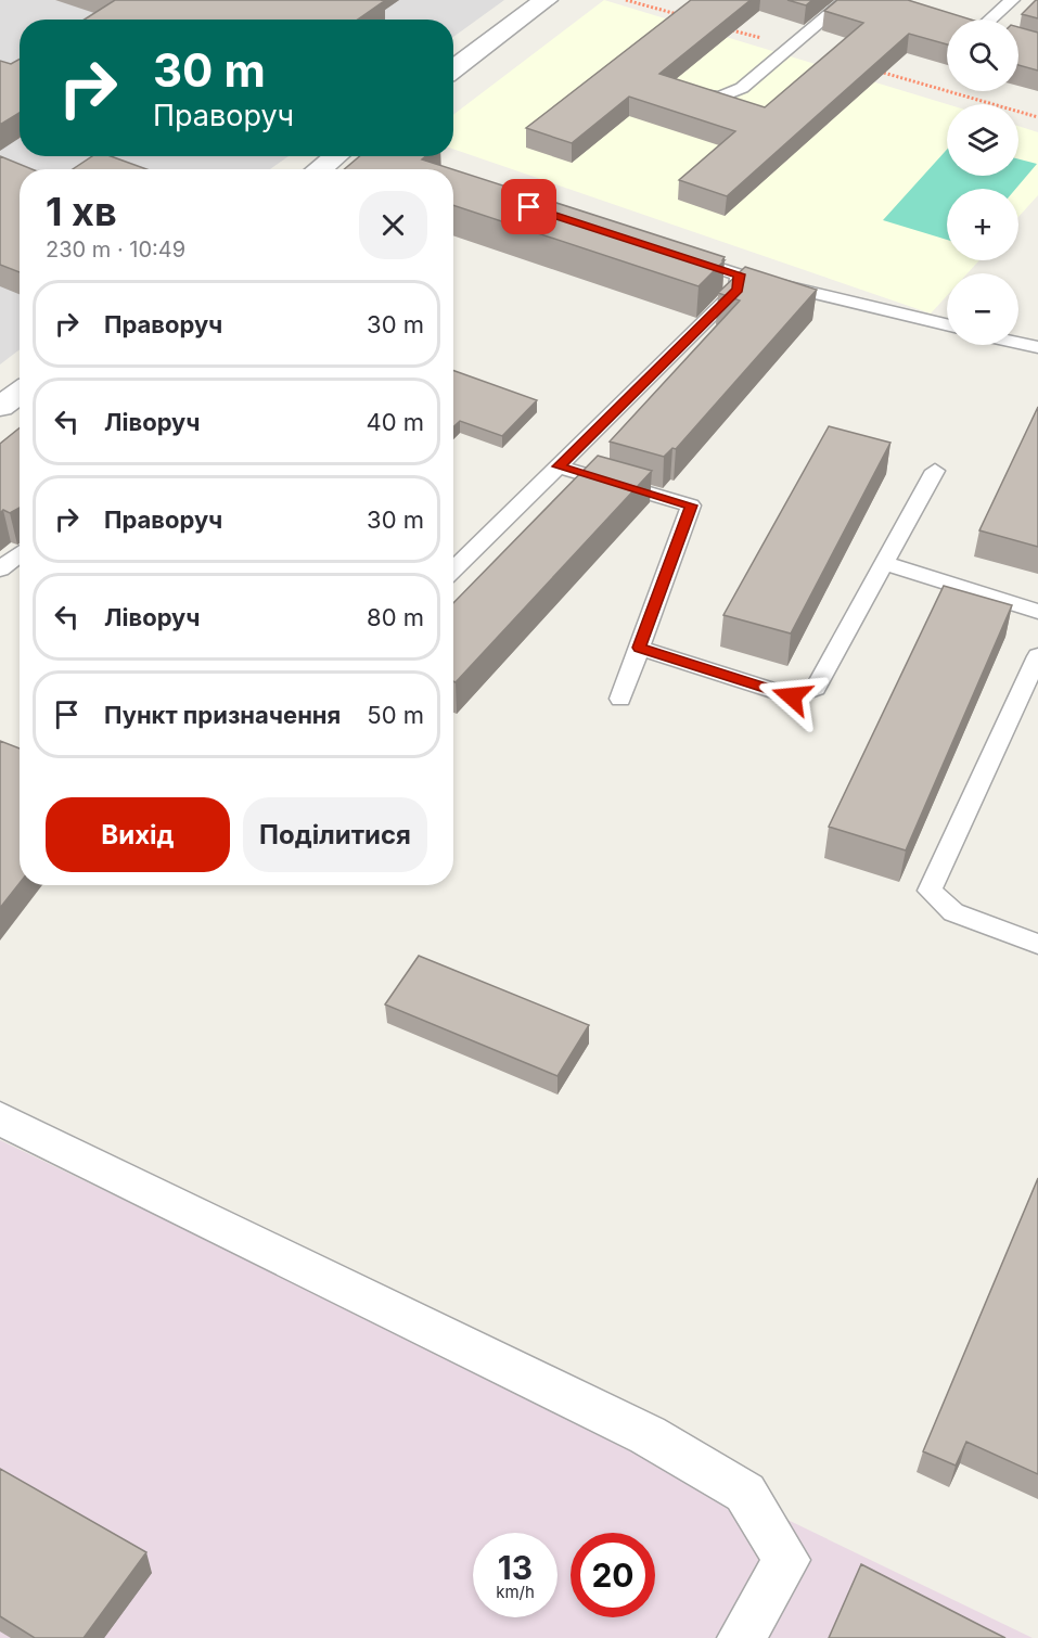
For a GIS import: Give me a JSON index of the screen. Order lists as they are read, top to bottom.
{
  "page": {
    "map_buttons": ["+", "−"],
    "turn": ["30 m", "Праворуч"],
    "heading": ["1 хв", "230 m · 10:49"],
    "list": [
      {
        "name": "Праворуч",
        "value": "30 m"
      },
      {
        "name": "Ліворуч",
        "value": "40 m"
      },
      {
        "name": "Праворуч",
        "value": "30 m"
      },
      {
        "name": "Ліворуч",
        "value": "80 m"
      },
      {
        "name": "Пункт призначення",
        "value": "50 m"
      }
    ],
    "buttons": ["Вихід", "Поділитися"],
    "speed": "13 km/h",
    "limit": "20"
  }
}
